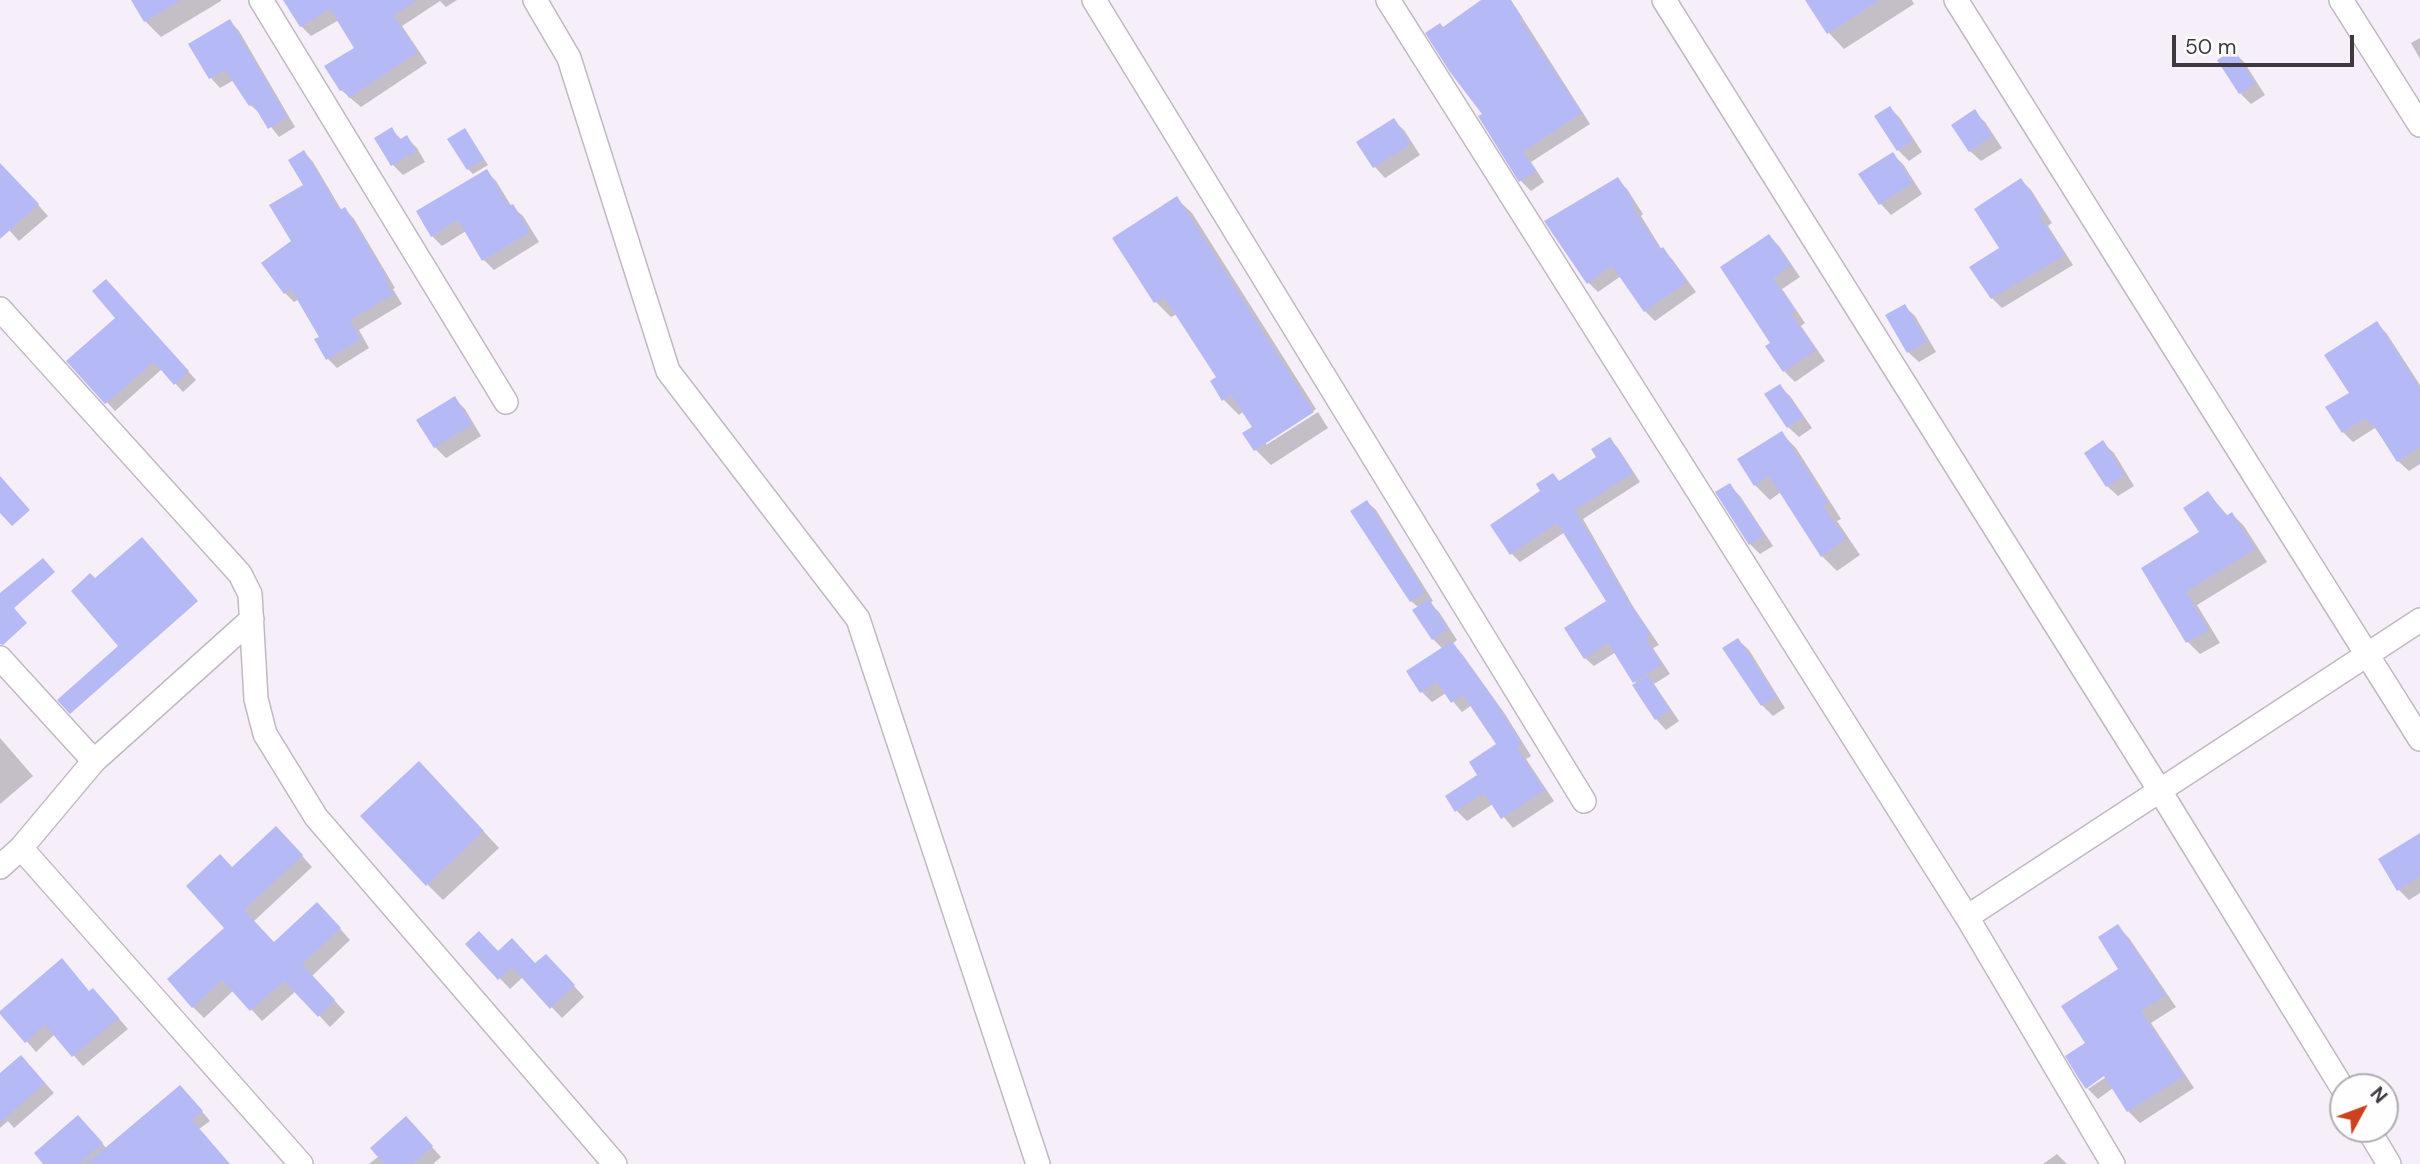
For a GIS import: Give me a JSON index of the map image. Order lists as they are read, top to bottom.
{
  "scale_bar": "50 m",
  "north": "top right"
}
